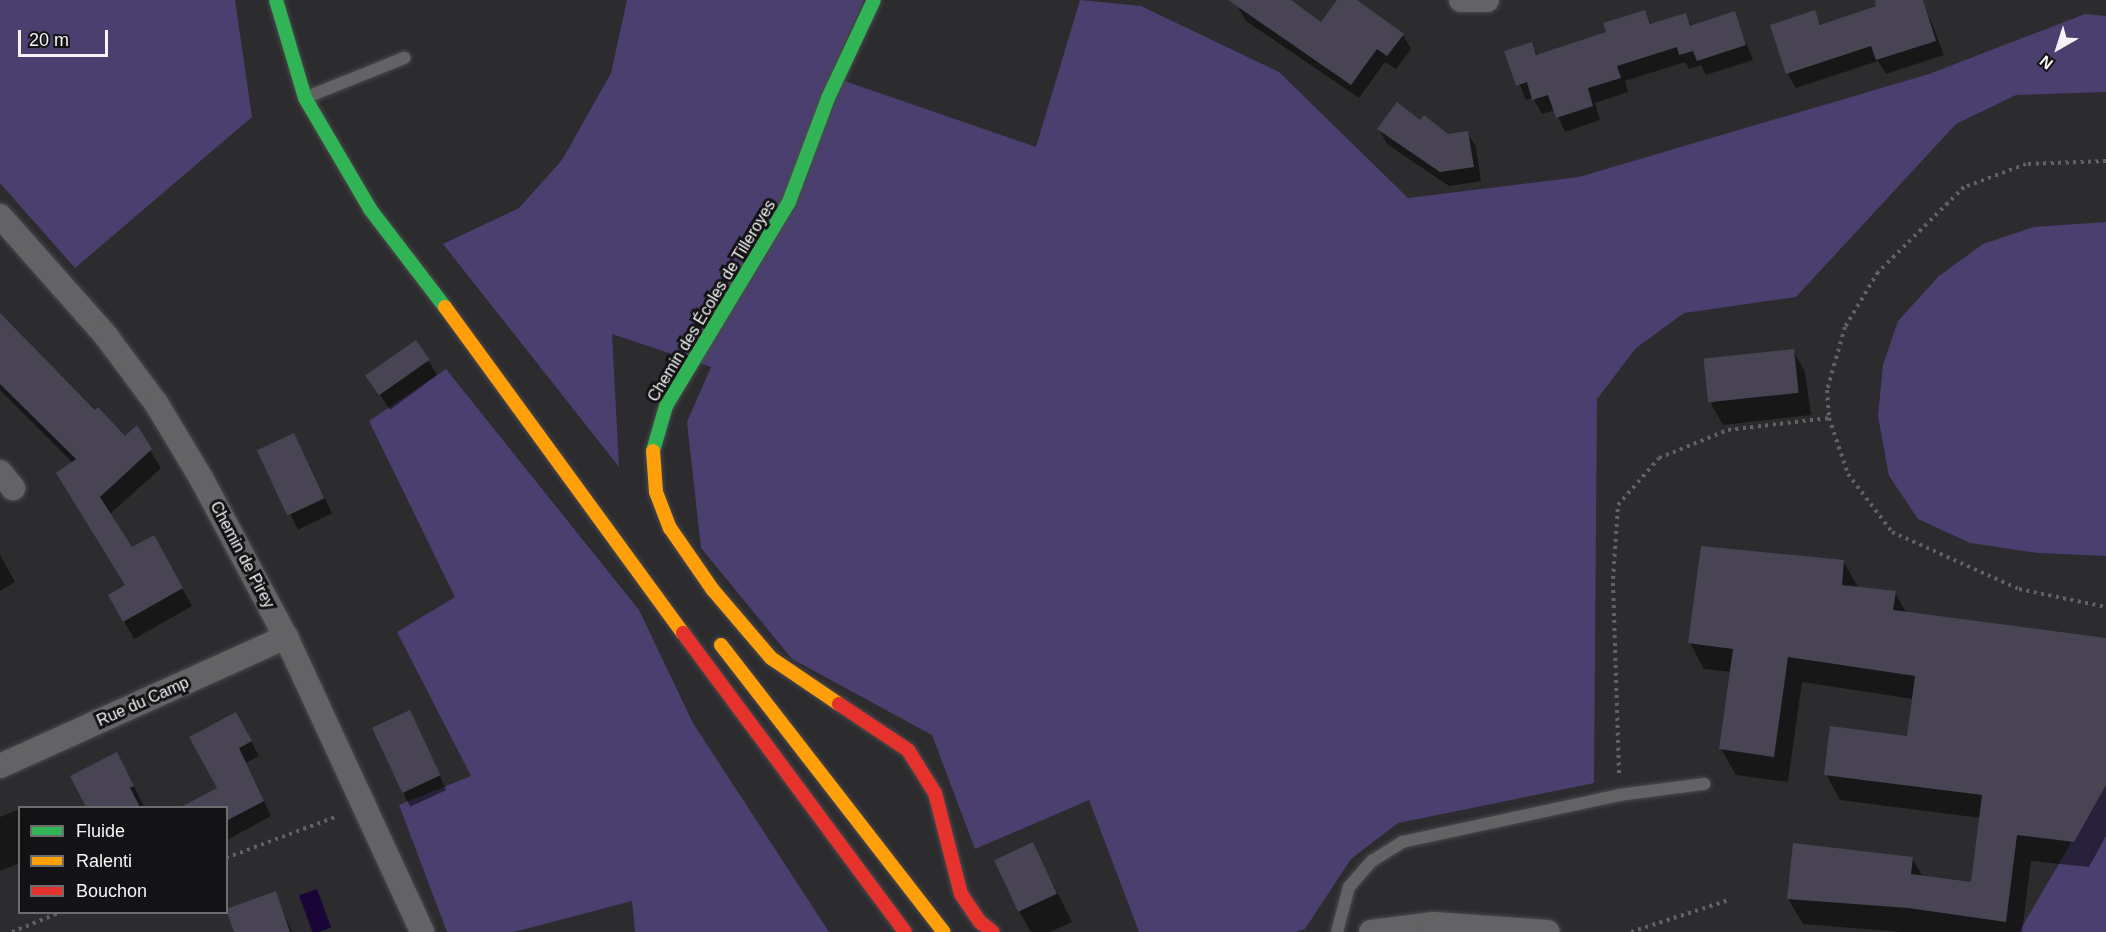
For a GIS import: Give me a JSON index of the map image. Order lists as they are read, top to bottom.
{
  "streets": {
    "main road": ["Chemin des Écoles de Tilleroyes"],
    "street": ["Chemin de Pirey", "Rue du Camp"]
  },
  "crossings": [
    ["Chemin de Pirey", "Rue du Camp"]
  ],
  "legend": ["Fluide", "Ralenti", "Bouchon"],
  "scale_bar": "20 m",
  "north": "bottom left"
}
